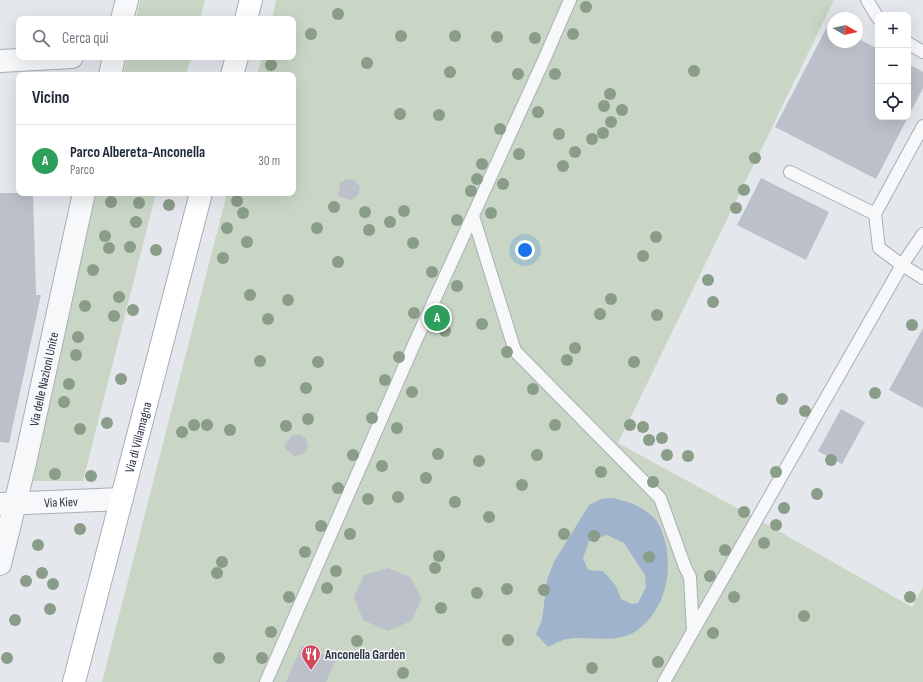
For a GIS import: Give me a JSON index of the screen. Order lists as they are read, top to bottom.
{
  "streets": {
    "main road": ["Via di Villamagna"],
    "street": ["Via delle Nazioni Unite", "Via Kiev"]
  },
  "crossings": [
    ["Via delle Nazioni Unite", "Via Kiev"],
    ["Via di Villamagna", "Via Kiev"]
  ],
  "places": {
    "restaurant": ["Anconella Garden"]
  },
  "north": "right",
  "page": {
    "map_buttons": ["+", "−"],
    "search": "Cerca qui",
    "heading": "Vicino",
    "list": [
      {
        "mark": "A",
        "name": "Parco Albereta-Anconella",
        "note": "Parco",
        "value": "30 m"
      }
    ],
    "pins": "A"
  }
}
